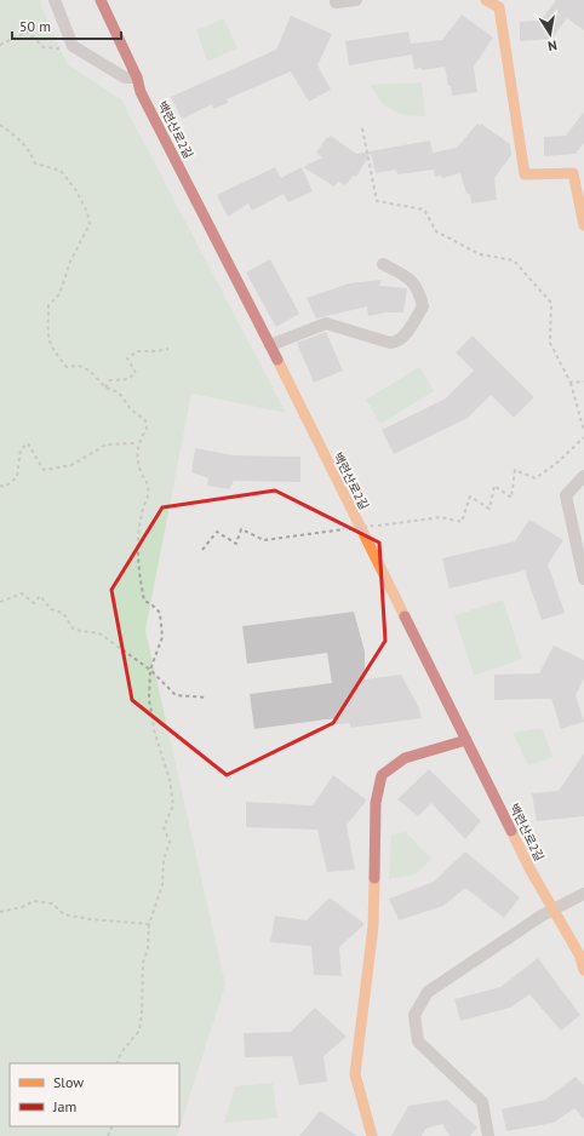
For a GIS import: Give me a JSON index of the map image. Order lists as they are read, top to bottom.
{
  "streets": {
    "street": ["백련산로2길"]
  },
  "legend": ["Slow", "Jam"],
  "scale_bar": "50 m",
  "north": "bottom"
}
